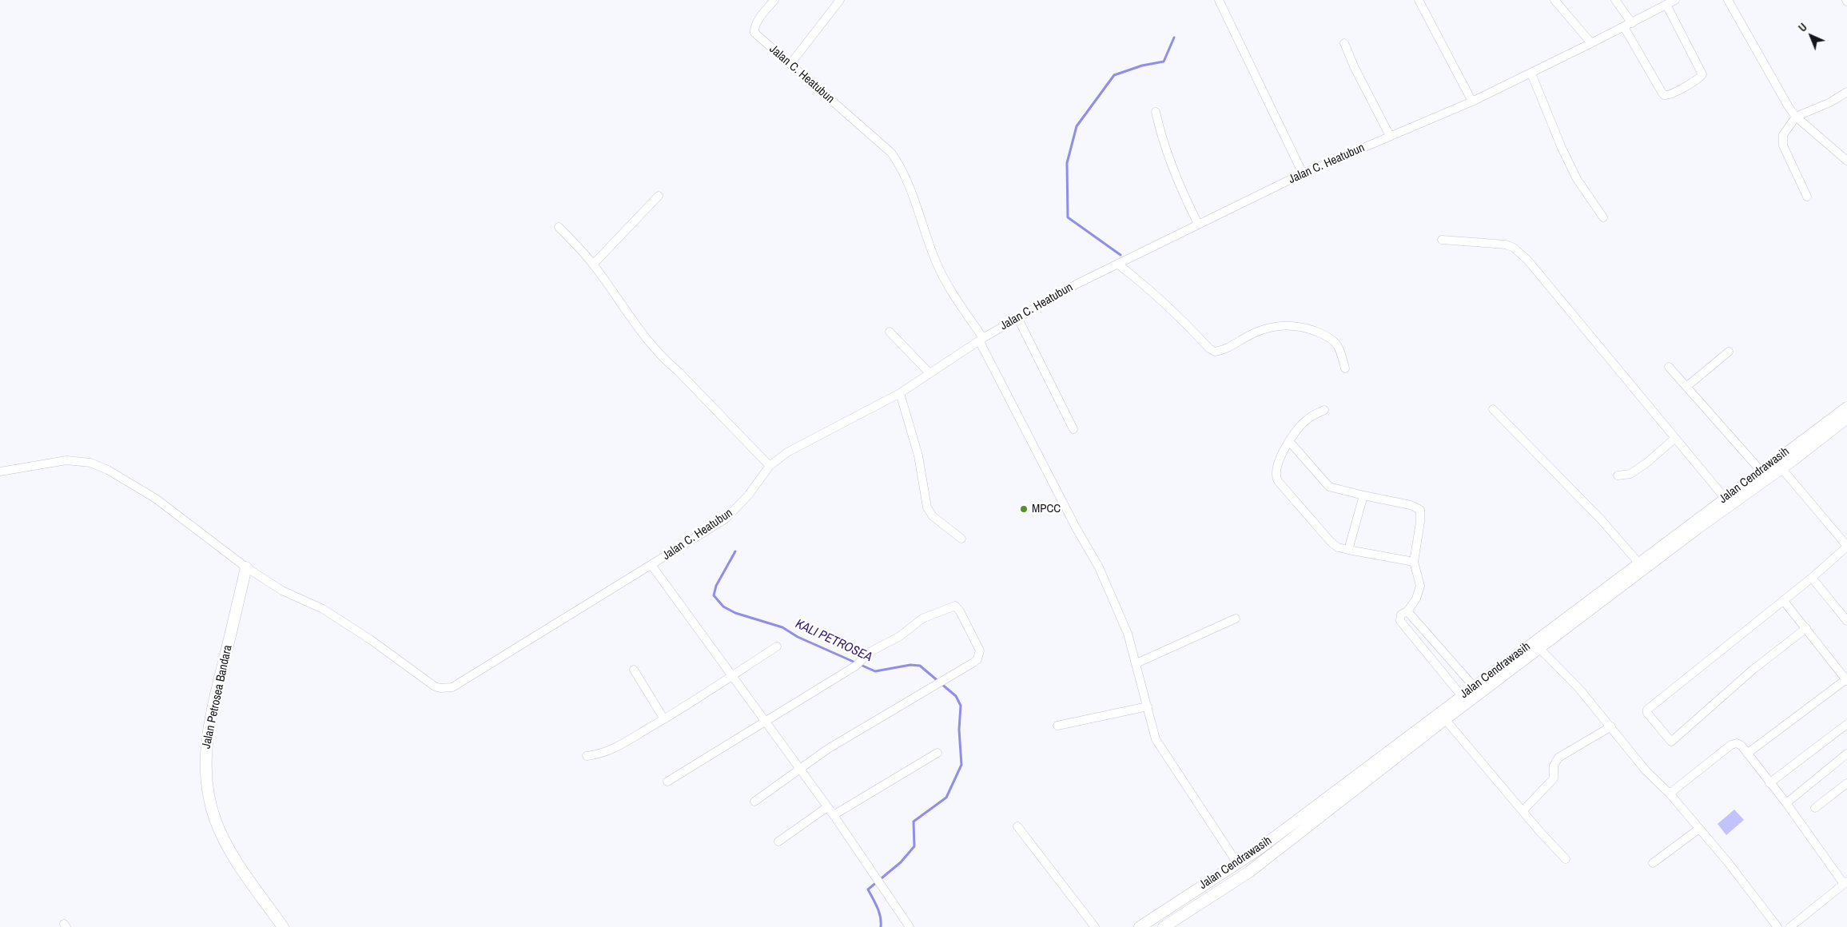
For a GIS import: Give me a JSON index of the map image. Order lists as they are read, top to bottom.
{
  "streets": {
    "main road": ["Jalan Cendrawasih", "Jalan Petrosea Bandara"],
    "street": ["Jalan C. Heatubun"]
  },
  "crossings": [
    ["Jalan C. Heatubun", "Jalan Petrosea Bandara"]
  ],
  "water": ["KALI PETROSEA"],
  "places": ["MPCC"],
  "north": "top left"
}
